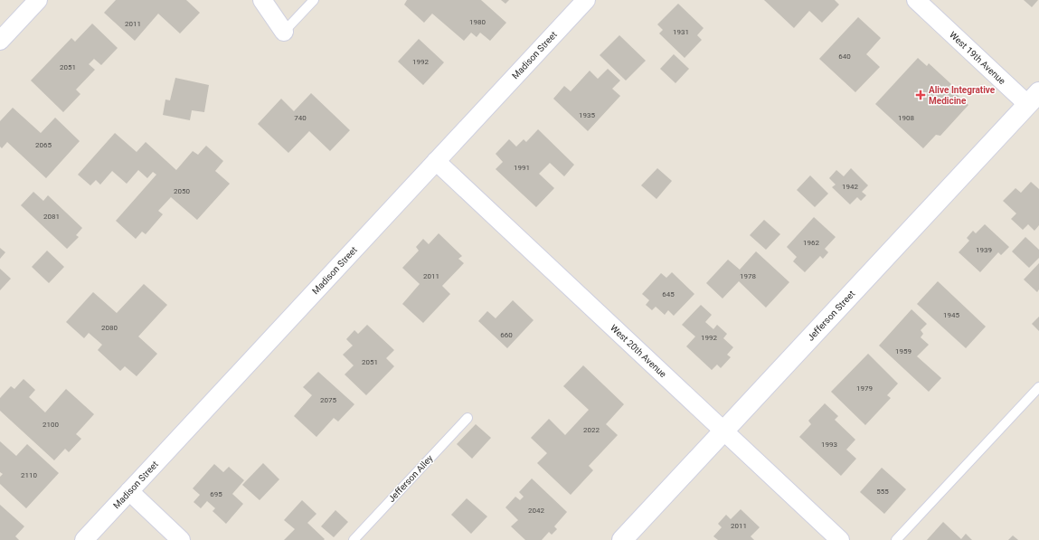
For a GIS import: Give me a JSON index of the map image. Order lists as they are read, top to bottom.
{
  "streets": {
    "street": [
      "Madison Street",
      "West 19th Avenue",
      "Jefferson Street",
      "West 20th Avenue"
    ],
    "lane": ["Jefferson Alley"]
  },
  "crossings": [
    ["Madison Street", "West 20th Avenue"],
    ["West 19th Avenue", "Jefferson Street"],
    ["Jefferson Street", "West 20th Avenue"]
  ],
  "places": {
    "health": ["Alive Integrative Medicine"]
  },
  "house_numbers": [
    "1980",
    "2011",
    "1931",
    "640",
    "1992",
    "2051",
    "1935",
    "740",
    "1908",
    "2065",
    "1991",
    "1942",
    "2050",
    "2081",
    "1962",
    "1939",
    "2011",
    "1978",
    "645",
    "1945",
    "2080",
    "660",
    "1992",
    "1959",
    "2051",
    "1979",
    "2075",
    "2100",
    "2022",
    "1993",
    "2110",
    "555",
    "695",
    "2042",
    "2011"
  ]
}
